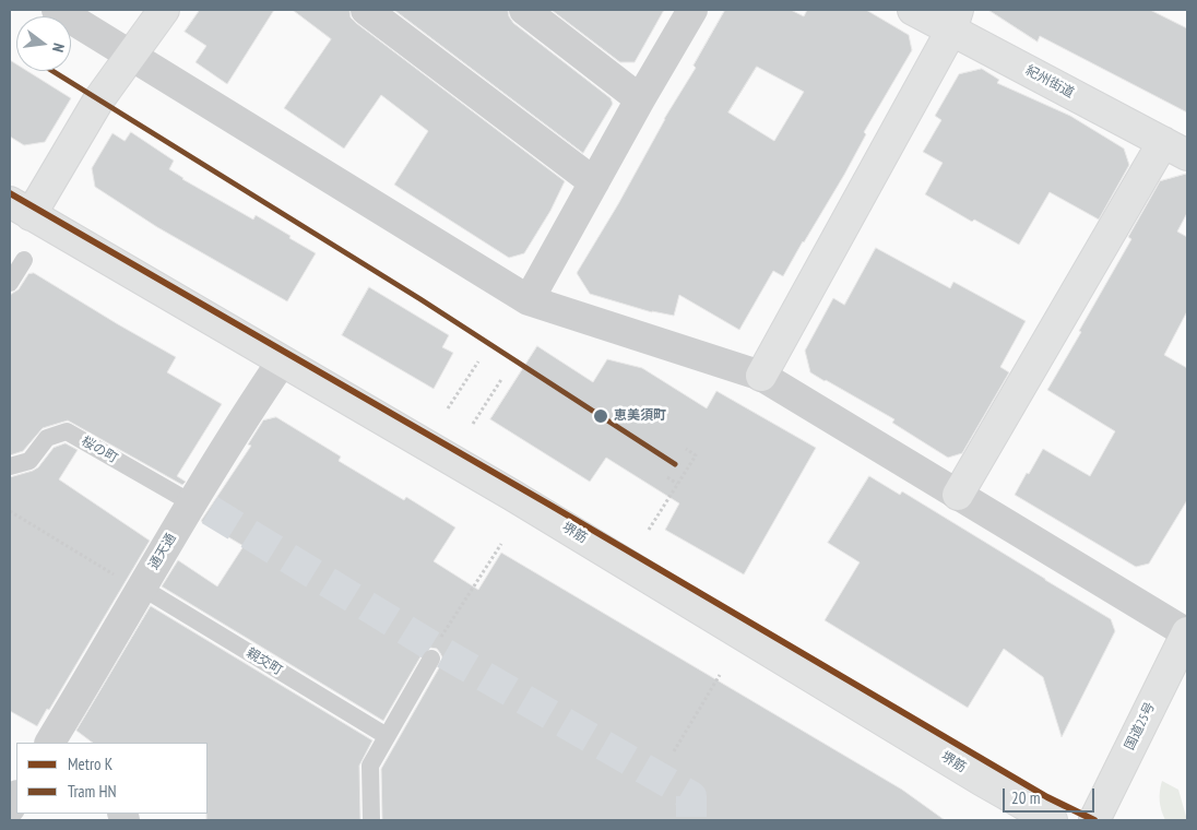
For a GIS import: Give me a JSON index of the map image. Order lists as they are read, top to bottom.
{
  "streets": {
    "main road": ["紀州街道", "堺筋", "国道25号"],
    "street": ["通天通"],
    "lane": ["桜の町", "親交町"]
  },
  "crossings": [
    ["桜の町", "通天通"],
    ["堺筋", "通天通"],
    ["通天通", "親交町"]
  ],
  "places": ["恵美須町"],
  "lines": ["tram line HN", "metro line K"],
  "legend": ["Metro K", "Tram HN"],
  "scale_bar": "20 m",
  "north": "right"
}
